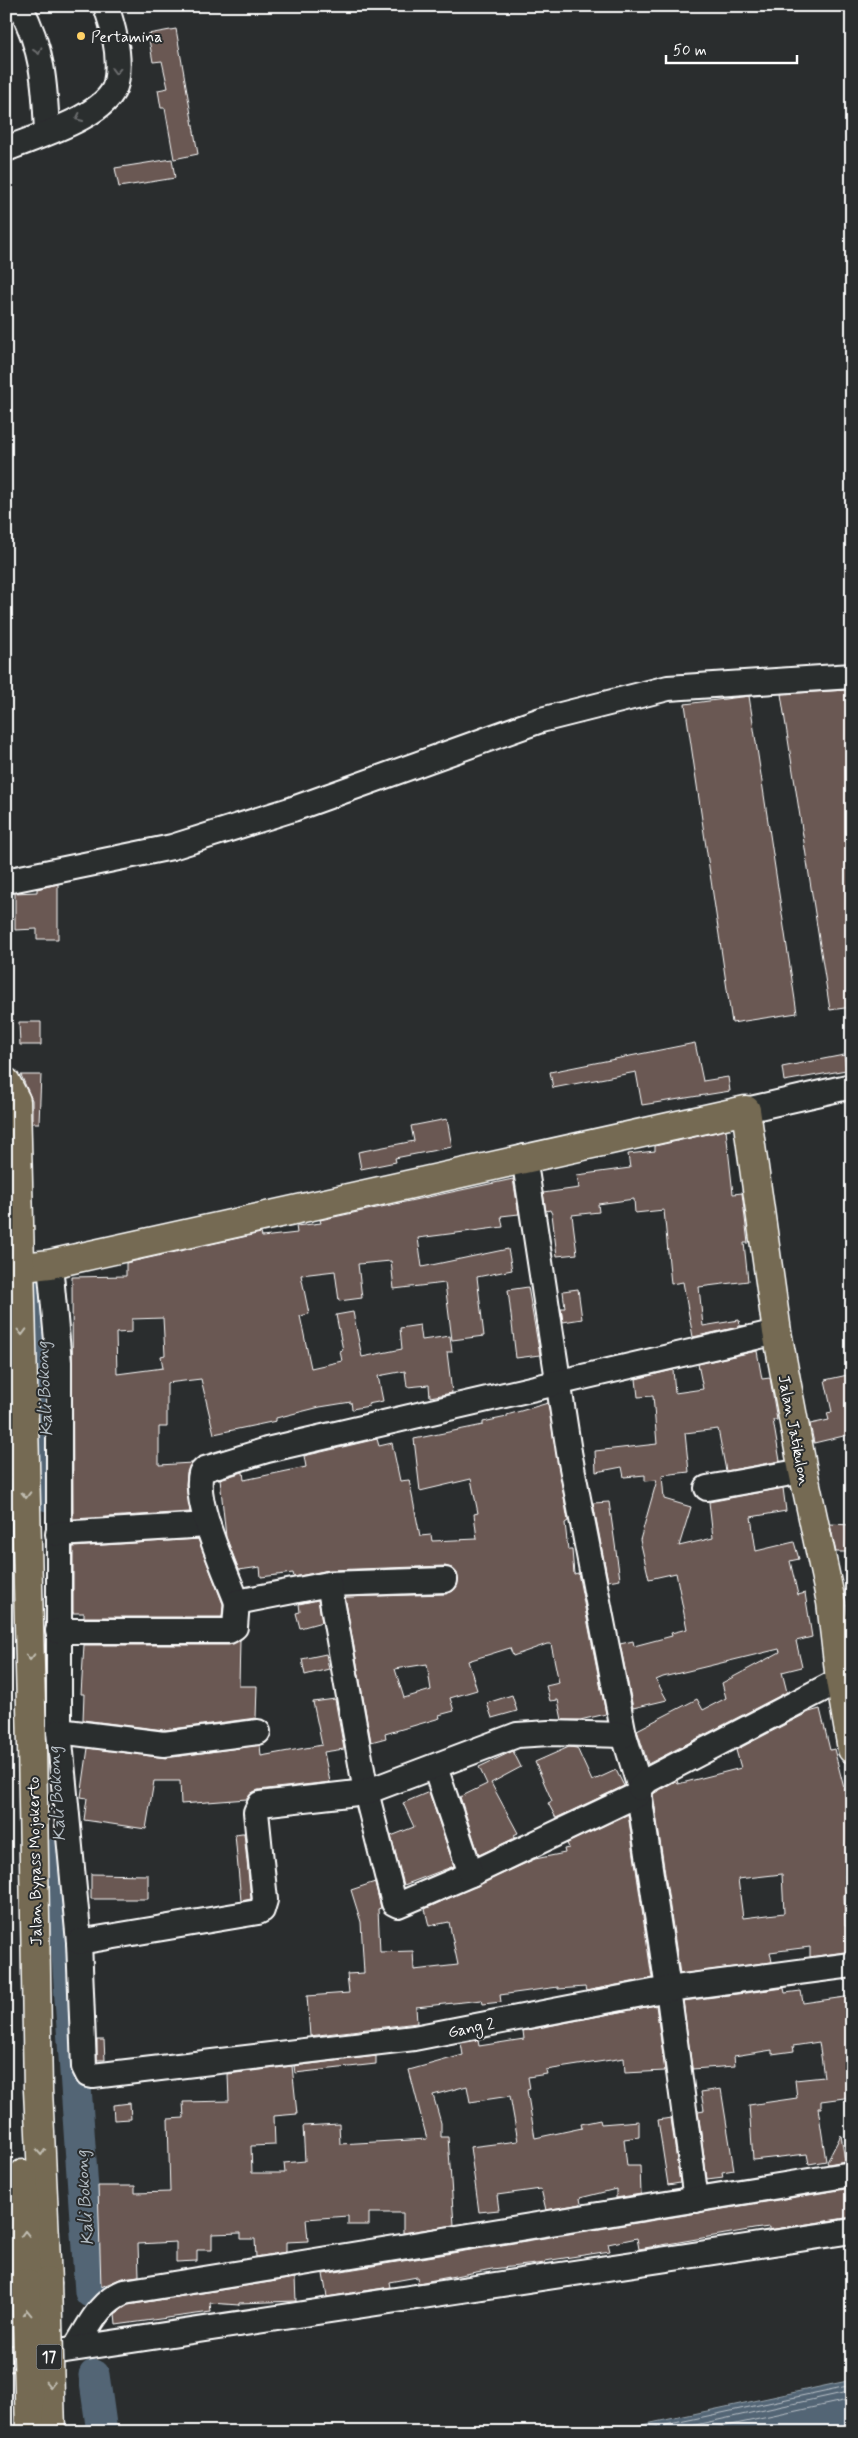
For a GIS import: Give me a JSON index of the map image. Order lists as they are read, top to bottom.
{
  "streets": {
    "main road": ["Jalan Jatikulon", "Jalan Bypass Mojokerto", "17"],
    "street": ["Gang 2"]
  },
  "water": ["Kali Bokong"],
  "places": ["Pertamina"],
  "scale_bar": "50 m"
}
